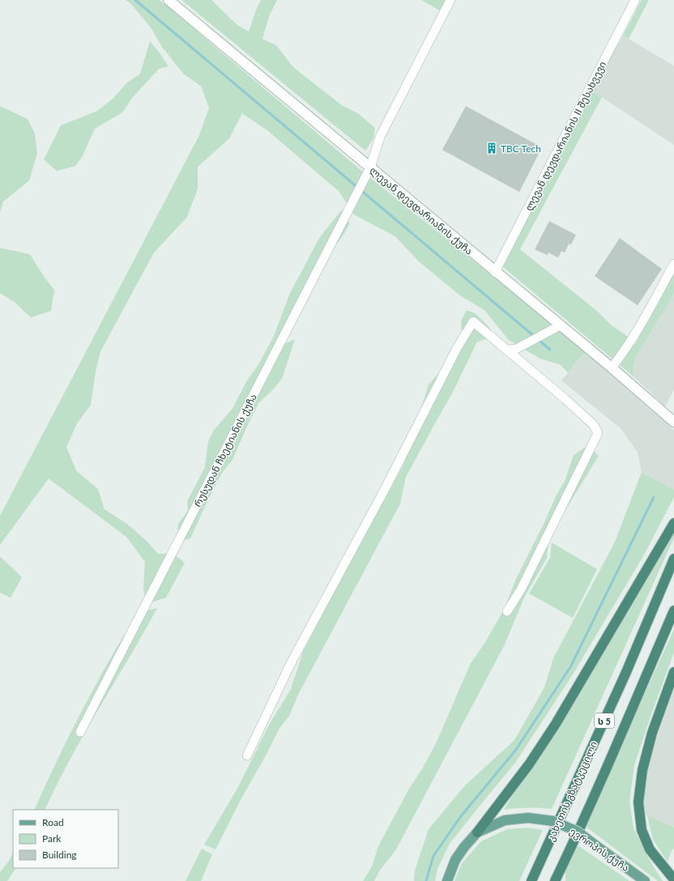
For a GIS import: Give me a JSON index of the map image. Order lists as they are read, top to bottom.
{
  "streets": {
    "highway": ["ს 5", "კახეთის გზატკეცილი"],
    "main road": ["ლევან დევდარიანის ქუჩა", "ევროპის ქუჩა"],
    "street": ["ლევან დევდარიანის II შესახვევი", "რუსუდან ჩხეტიანის ქუჩა"]
  },
  "crossings": [
    ["ლევან დევდარიანის II შესახვევი", "ლევან დევდარიანის ქუჩა"],
    ["ლევან დევდარიანის ქუჩა", "რუსუდან ჩხეტიანის ქუჩა"]
  ],
  "places": {
    "building": ["TBC Tech"]
  },
  "legend": ["Road", "Park", "Building"]
}
